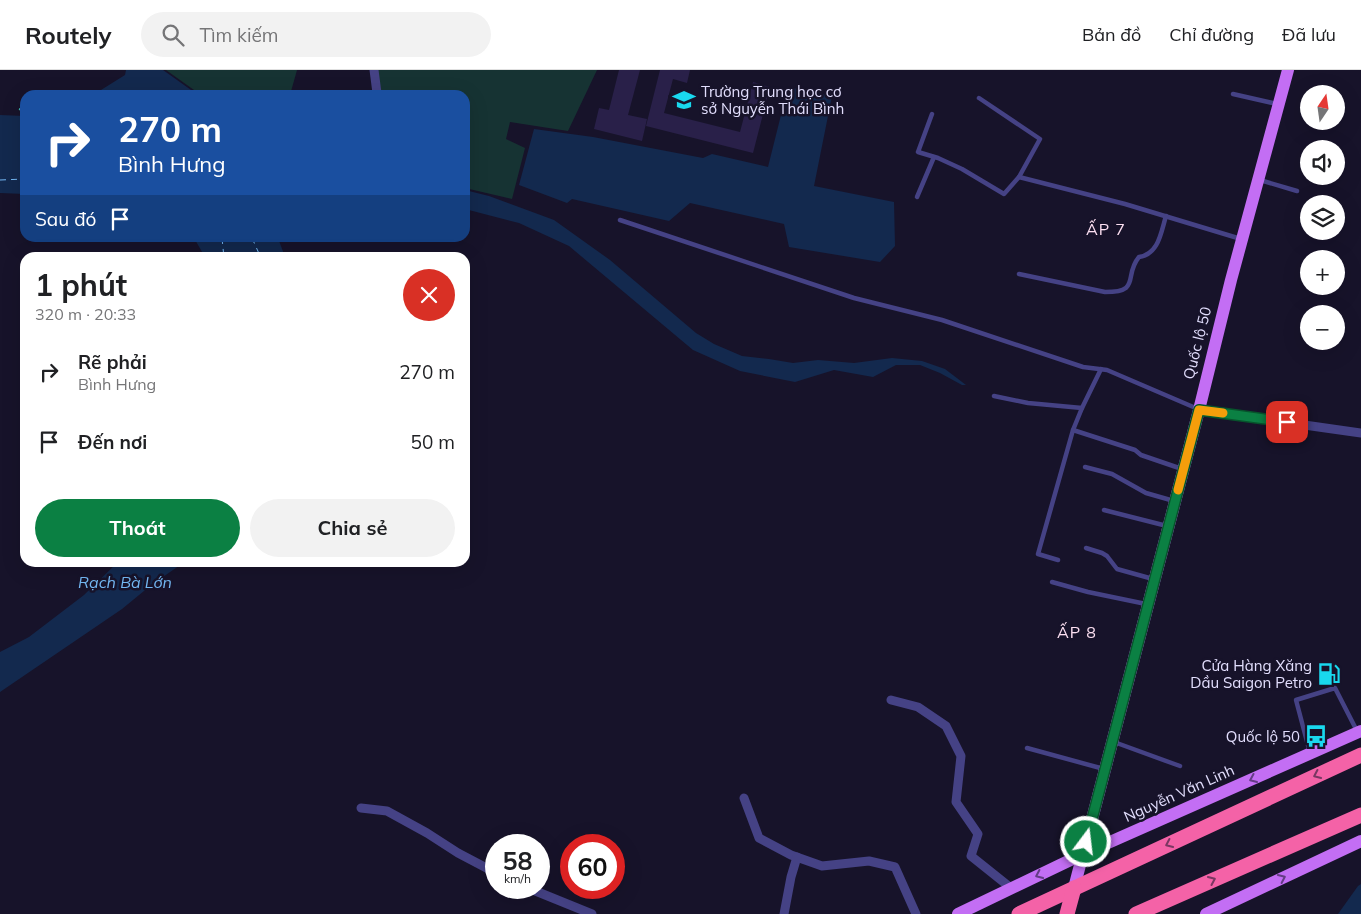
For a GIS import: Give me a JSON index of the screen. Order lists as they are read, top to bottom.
{
  "streets": {
    "highway": ["Quốc lộ 50"],
    "main road": ["Nguyễn Văn Linh"]
  },
  "crossings": [
    ["Quốc lộ 50", "Nguyễn Văn Linh"]
  ],
  "districts": ["ẤP 7", "ẤP 8"],
  "water": ["Rạch Bà Lớn"],
  "places": {
    "school or university": ["Trường Trung học cơ sở Nguyễn Thái Bình"],
    "fuel station": ["Cửa Hàng Xăng Dầu Saigon Petro"],
    "bus stop": ["Quốc lộ 50"]
  },
  "north": "top",
  "page": {
    "header": "Routely",
    "search": "Tìm kiếm",
    "nav": ["Bản đồ", "Chỉ đường", "Đã lưu"],
    "map_buttons": ["+", "−"],
    "turn": ["270 m", "Bình Hưng"],
    "then": "Sau đó",
    "heading": ["1 phút", "320 m · 20:33"],
    "list": [
      {
        "name": "Rẽ phải",
        "note": "Bình Hưng",
        "value": "270 m"
      },
      {
        "name": "Đến nơi",
        "value": "50 m"
      }
    ],
    "buttons": ["Thoát", "Chia sẻ"],
    "speed": "58 km/h",
    "limit": "60"
  }
}
